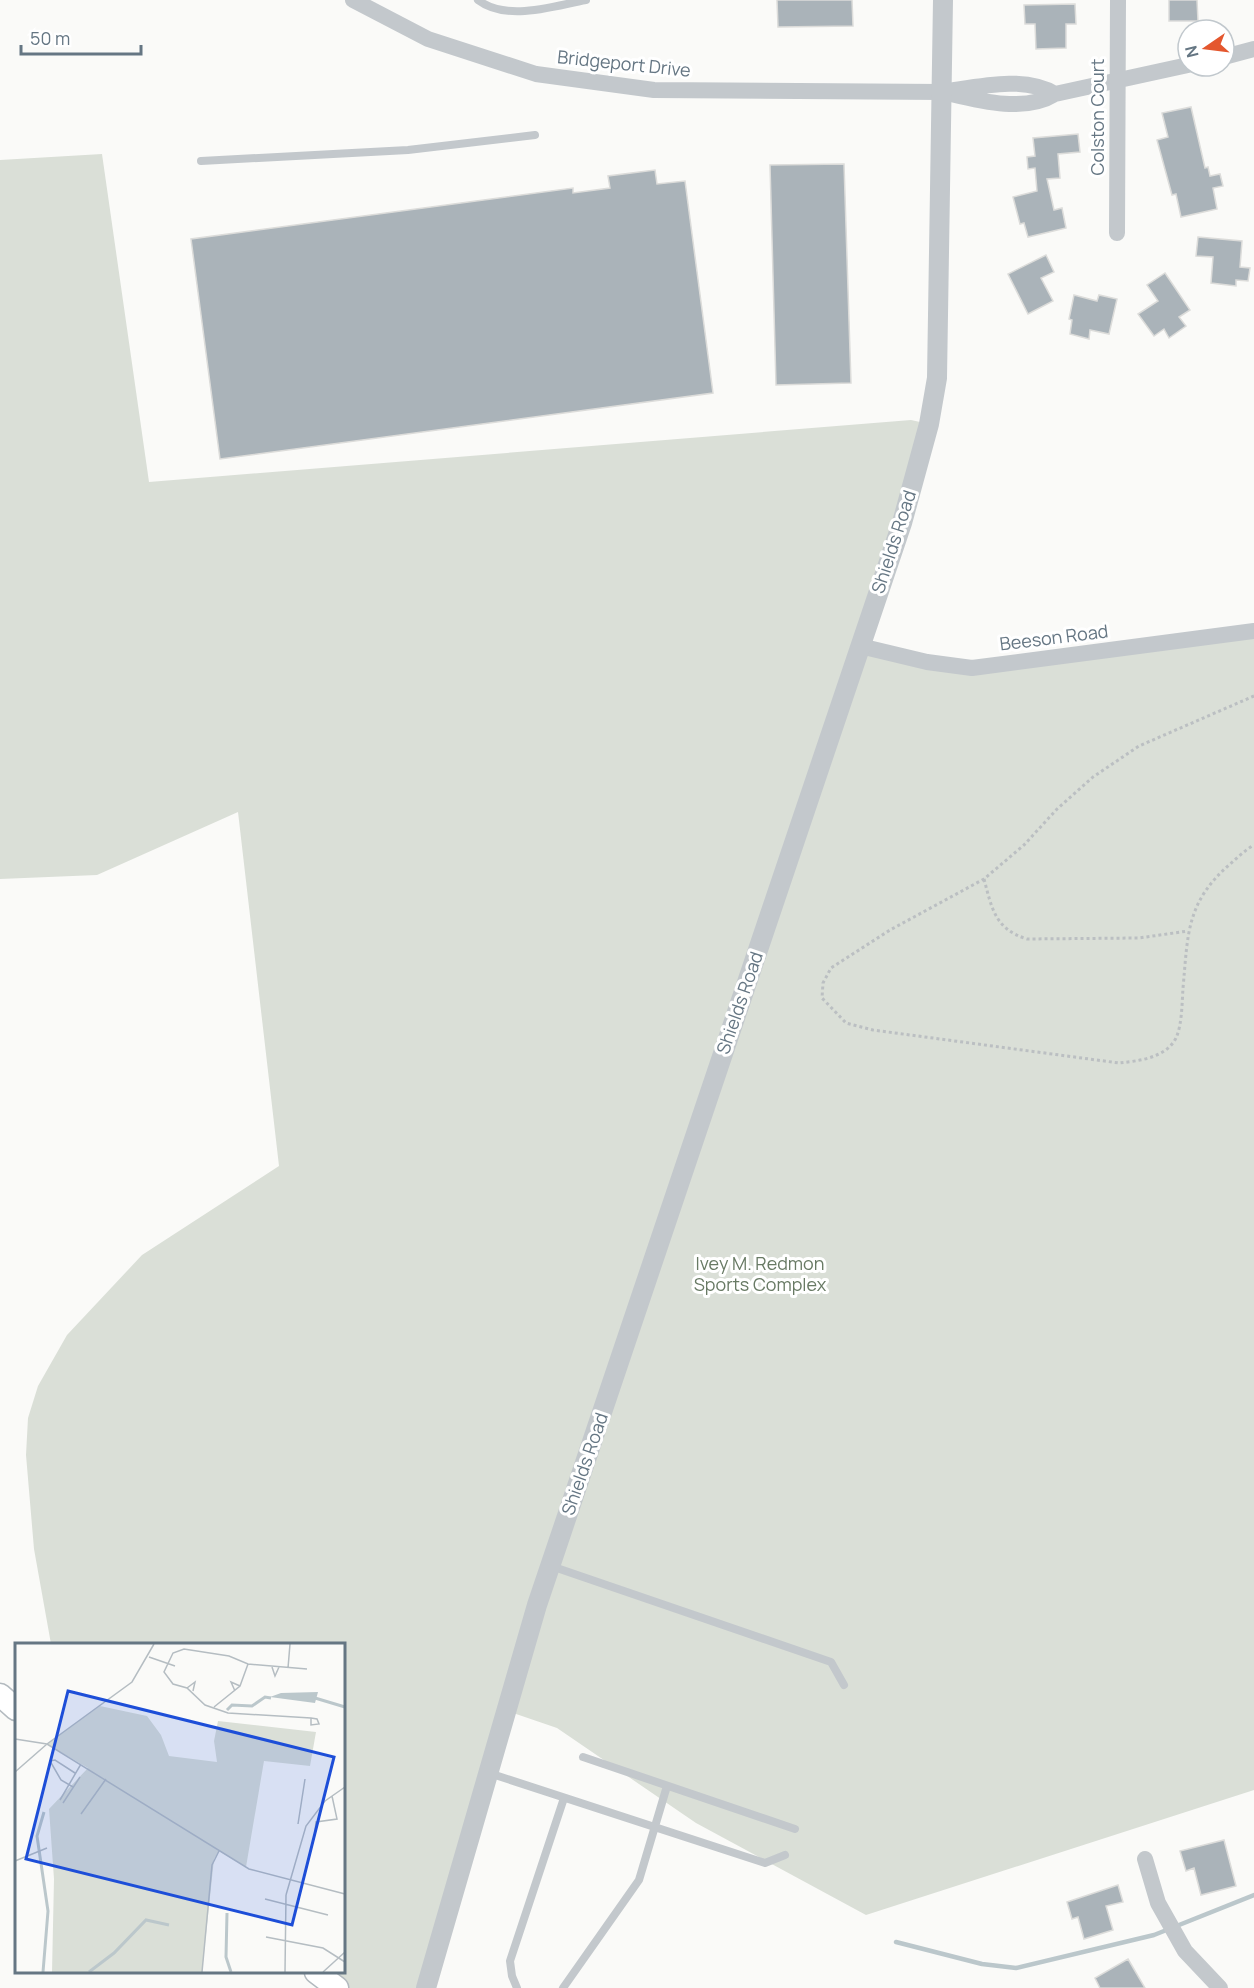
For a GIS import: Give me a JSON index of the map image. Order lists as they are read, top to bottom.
{
  "streets": {
    "street": [
      "Bridgeport Drive",
      "Colston Court",
      "Shields Road",
      "Beeson Road"
    ]
  },
  "crossings": [
    ["Bridgeport Drive", "Colston Court"],
    ["Bridgeport Drive", "Shields Road"],
    ["Shields Road", "Beeson Road"]
  ],
  "parks": ["Ivey M. Redmon Sports Complex"],
  "scale_bar": "50 m",
  "north": "left"
}
